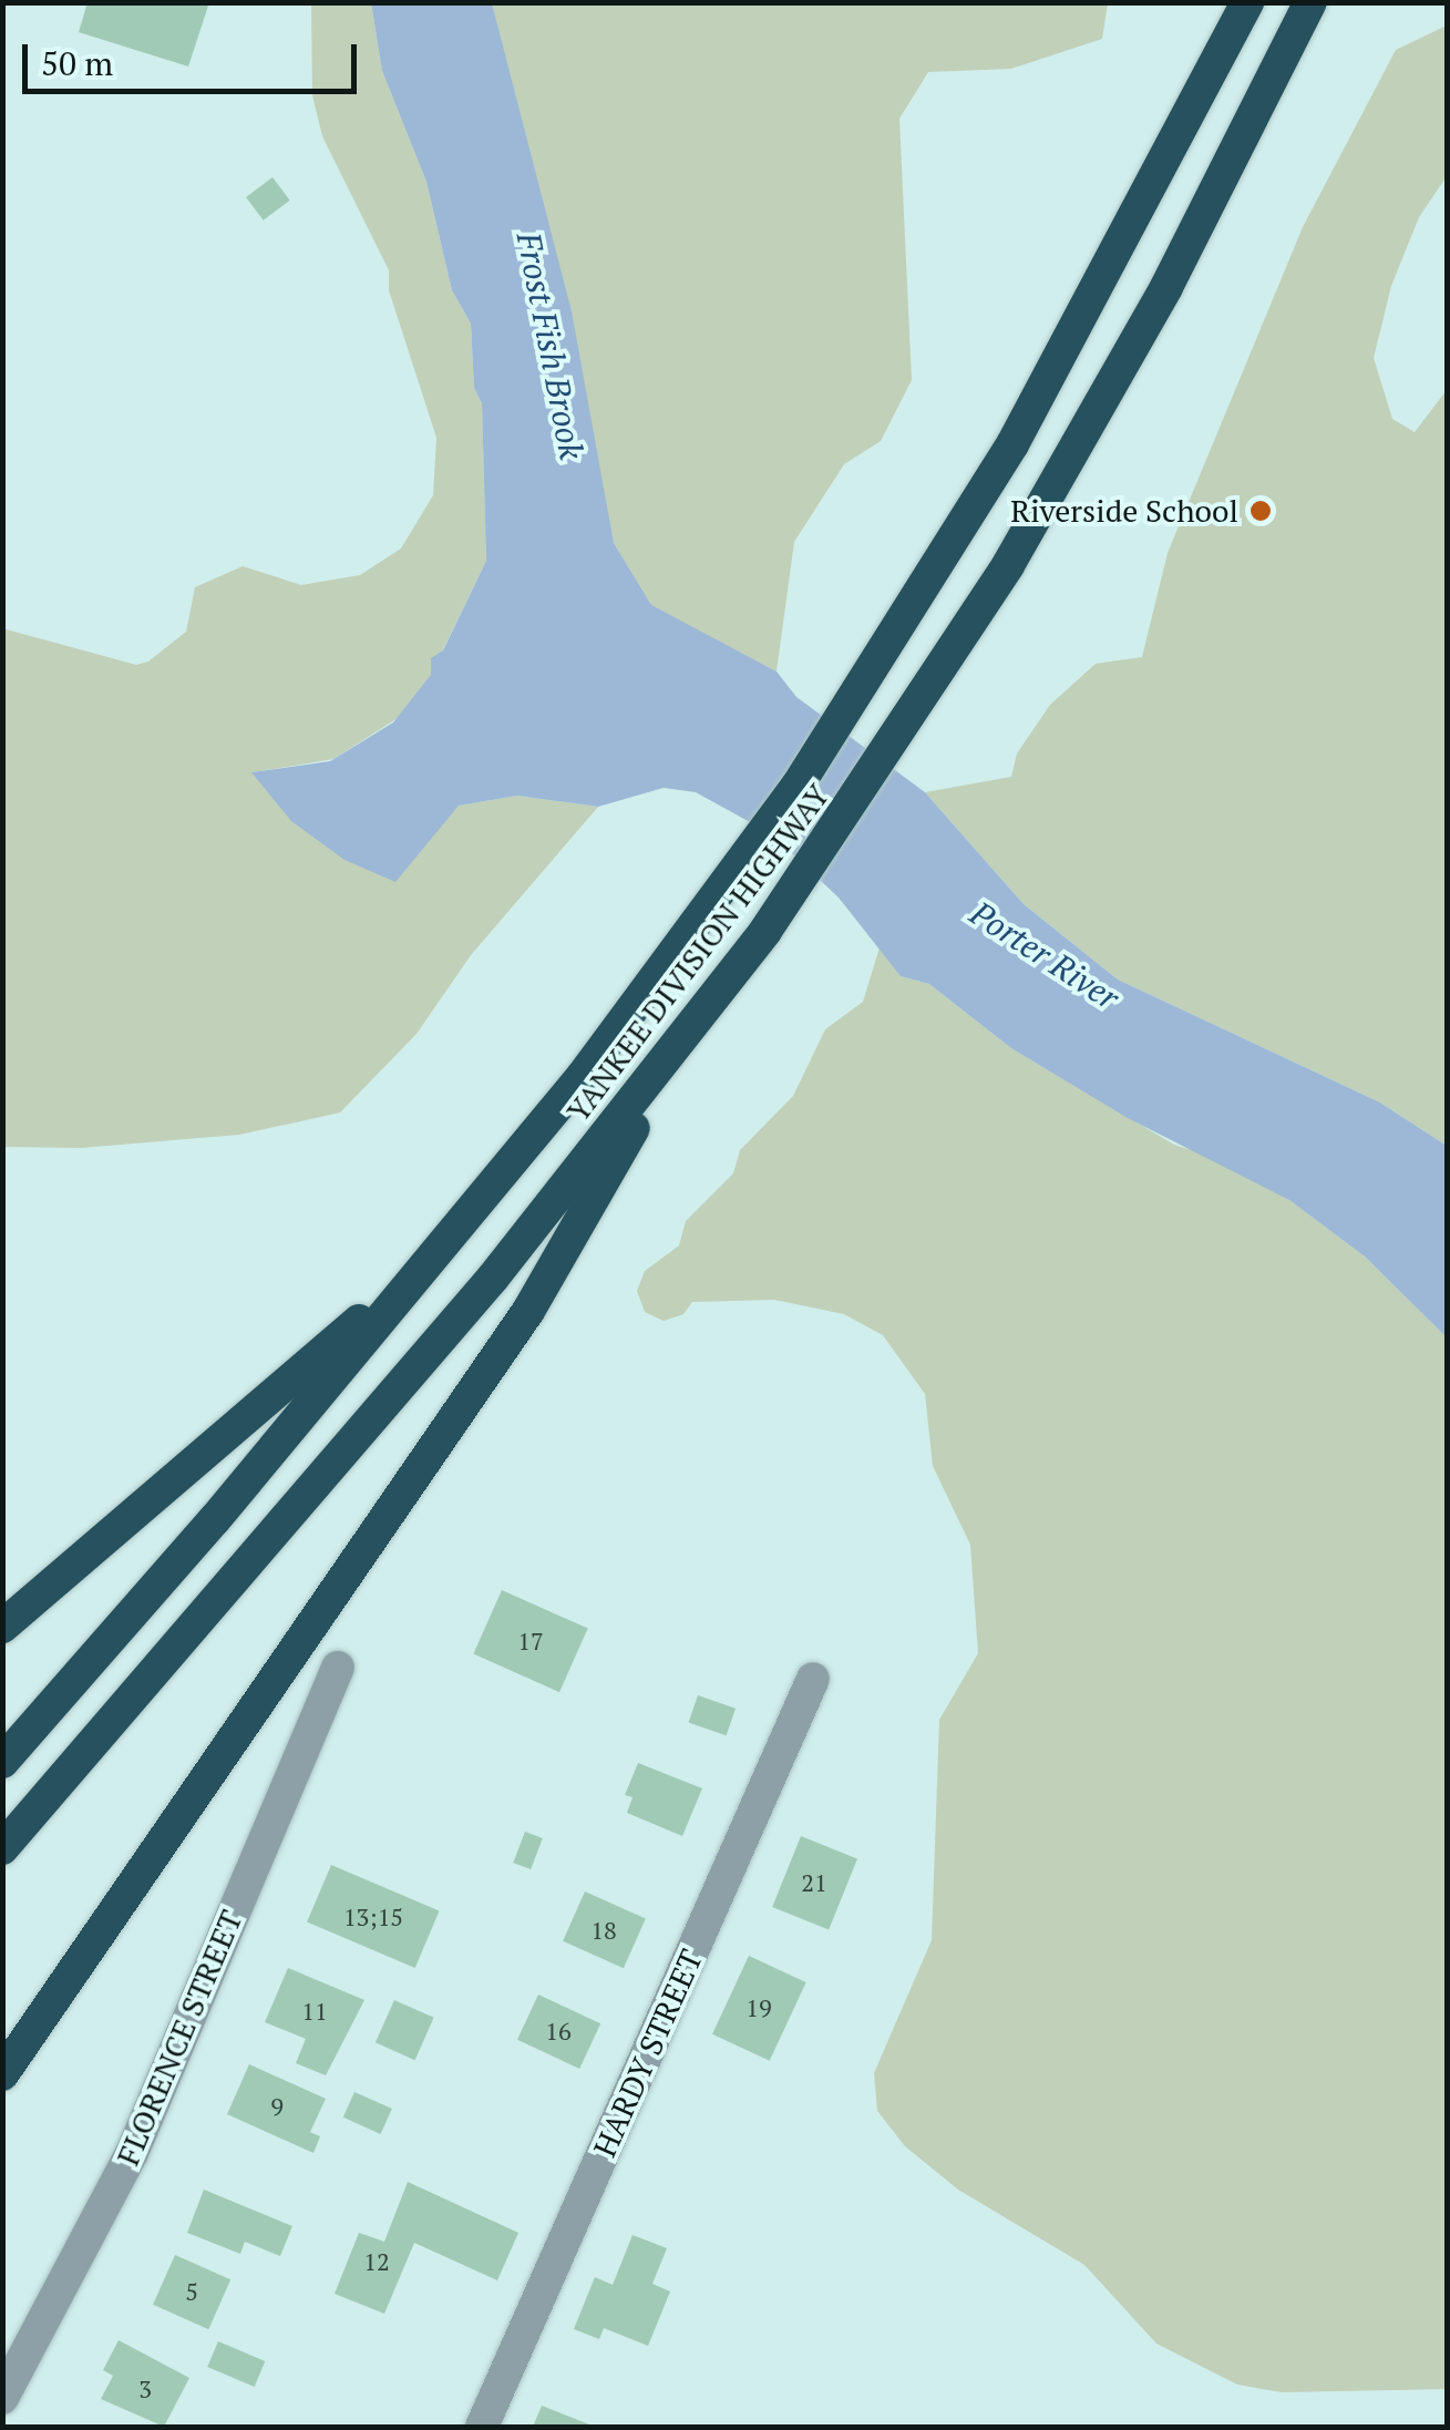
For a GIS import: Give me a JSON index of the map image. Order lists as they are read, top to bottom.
{
  "streets": {
    "highway": ["YANKEE DIVISION HIGHWAY"],
    "street": ["FLORENCE STREET", "HARDY STREET"]
  },
  "water": ["Frost Fish Brook", "Porter River"],
  "places": ["Riverside School"],
  "house_numbers": [
    "17",
    "21",
    "13;15",
    "18",
    "19",
    "11",
    "16",
    "9",
    "12",
    "5",
    "3"
  ],
  "scale_bar": "50 m"
}
